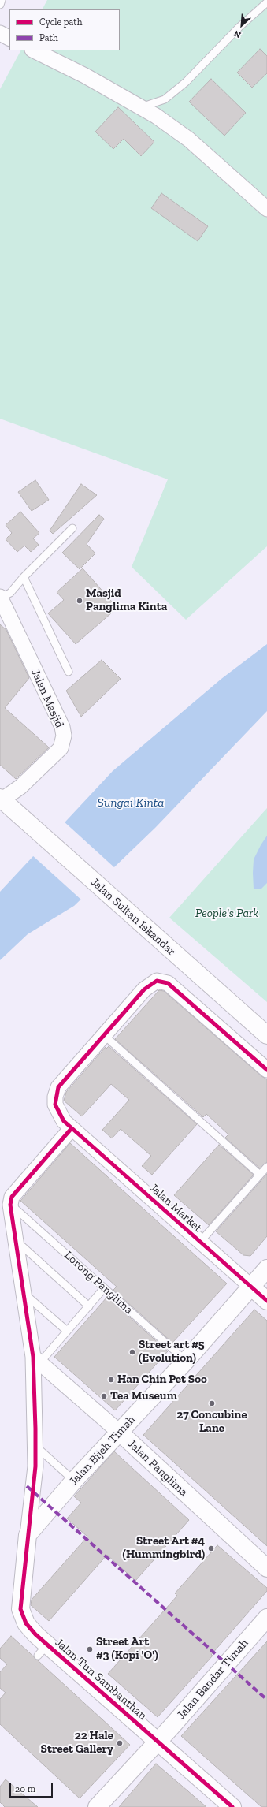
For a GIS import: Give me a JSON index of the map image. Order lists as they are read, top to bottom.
{
  "streets": {
    "main road": [
      "Jalan Sultan Iskandar",
      "Jalan Market",
      "Jalan Bijeh Timah",
      "Jalan Panglima",
      "Jalan Tun Sambanthan",
      "Jalan Bandar Timah"
    ],
    "street": ["Jalan Masjid"],
    "lane": ["Lorong Panglima"]
  },
  "crossings": [
    ["Jalan Masjid", "Jalan Sultan Iskandar"],
    ["Jalan Market", "Jalan Bijeh Timah"],
    ["Lorong Panglima", "Jalan Bijeh Timah"],
    ["Jalan Bijeh Timah", "Jalan Panglima"],
    ["Jalan Bijeh Timah", "Jalan Tun Sambanthan"],
    ["Jalan Tun Sambanthan", "Jalan Bandar Timah"]
  ],
  "water": ["Sungai Kinta"],
  "parks": ["People's Park"],
  "places": [
    "Masjid Panglima Kinta",
    "Street art #5 (Evolution)",
    "Han Chin Pet Soo",
    "Tea Museum",
    "27 Concubine Lane",
    "Street Art #4 (Hummingbird)",
    "Street Art #3 (Kopi 'O')",
    "22 Hale Street Gallery"
  ],
  "legend": ["Cycle path", "Path"],
  "scale_bar": "20 m",
  "north": "bottom left"
}
